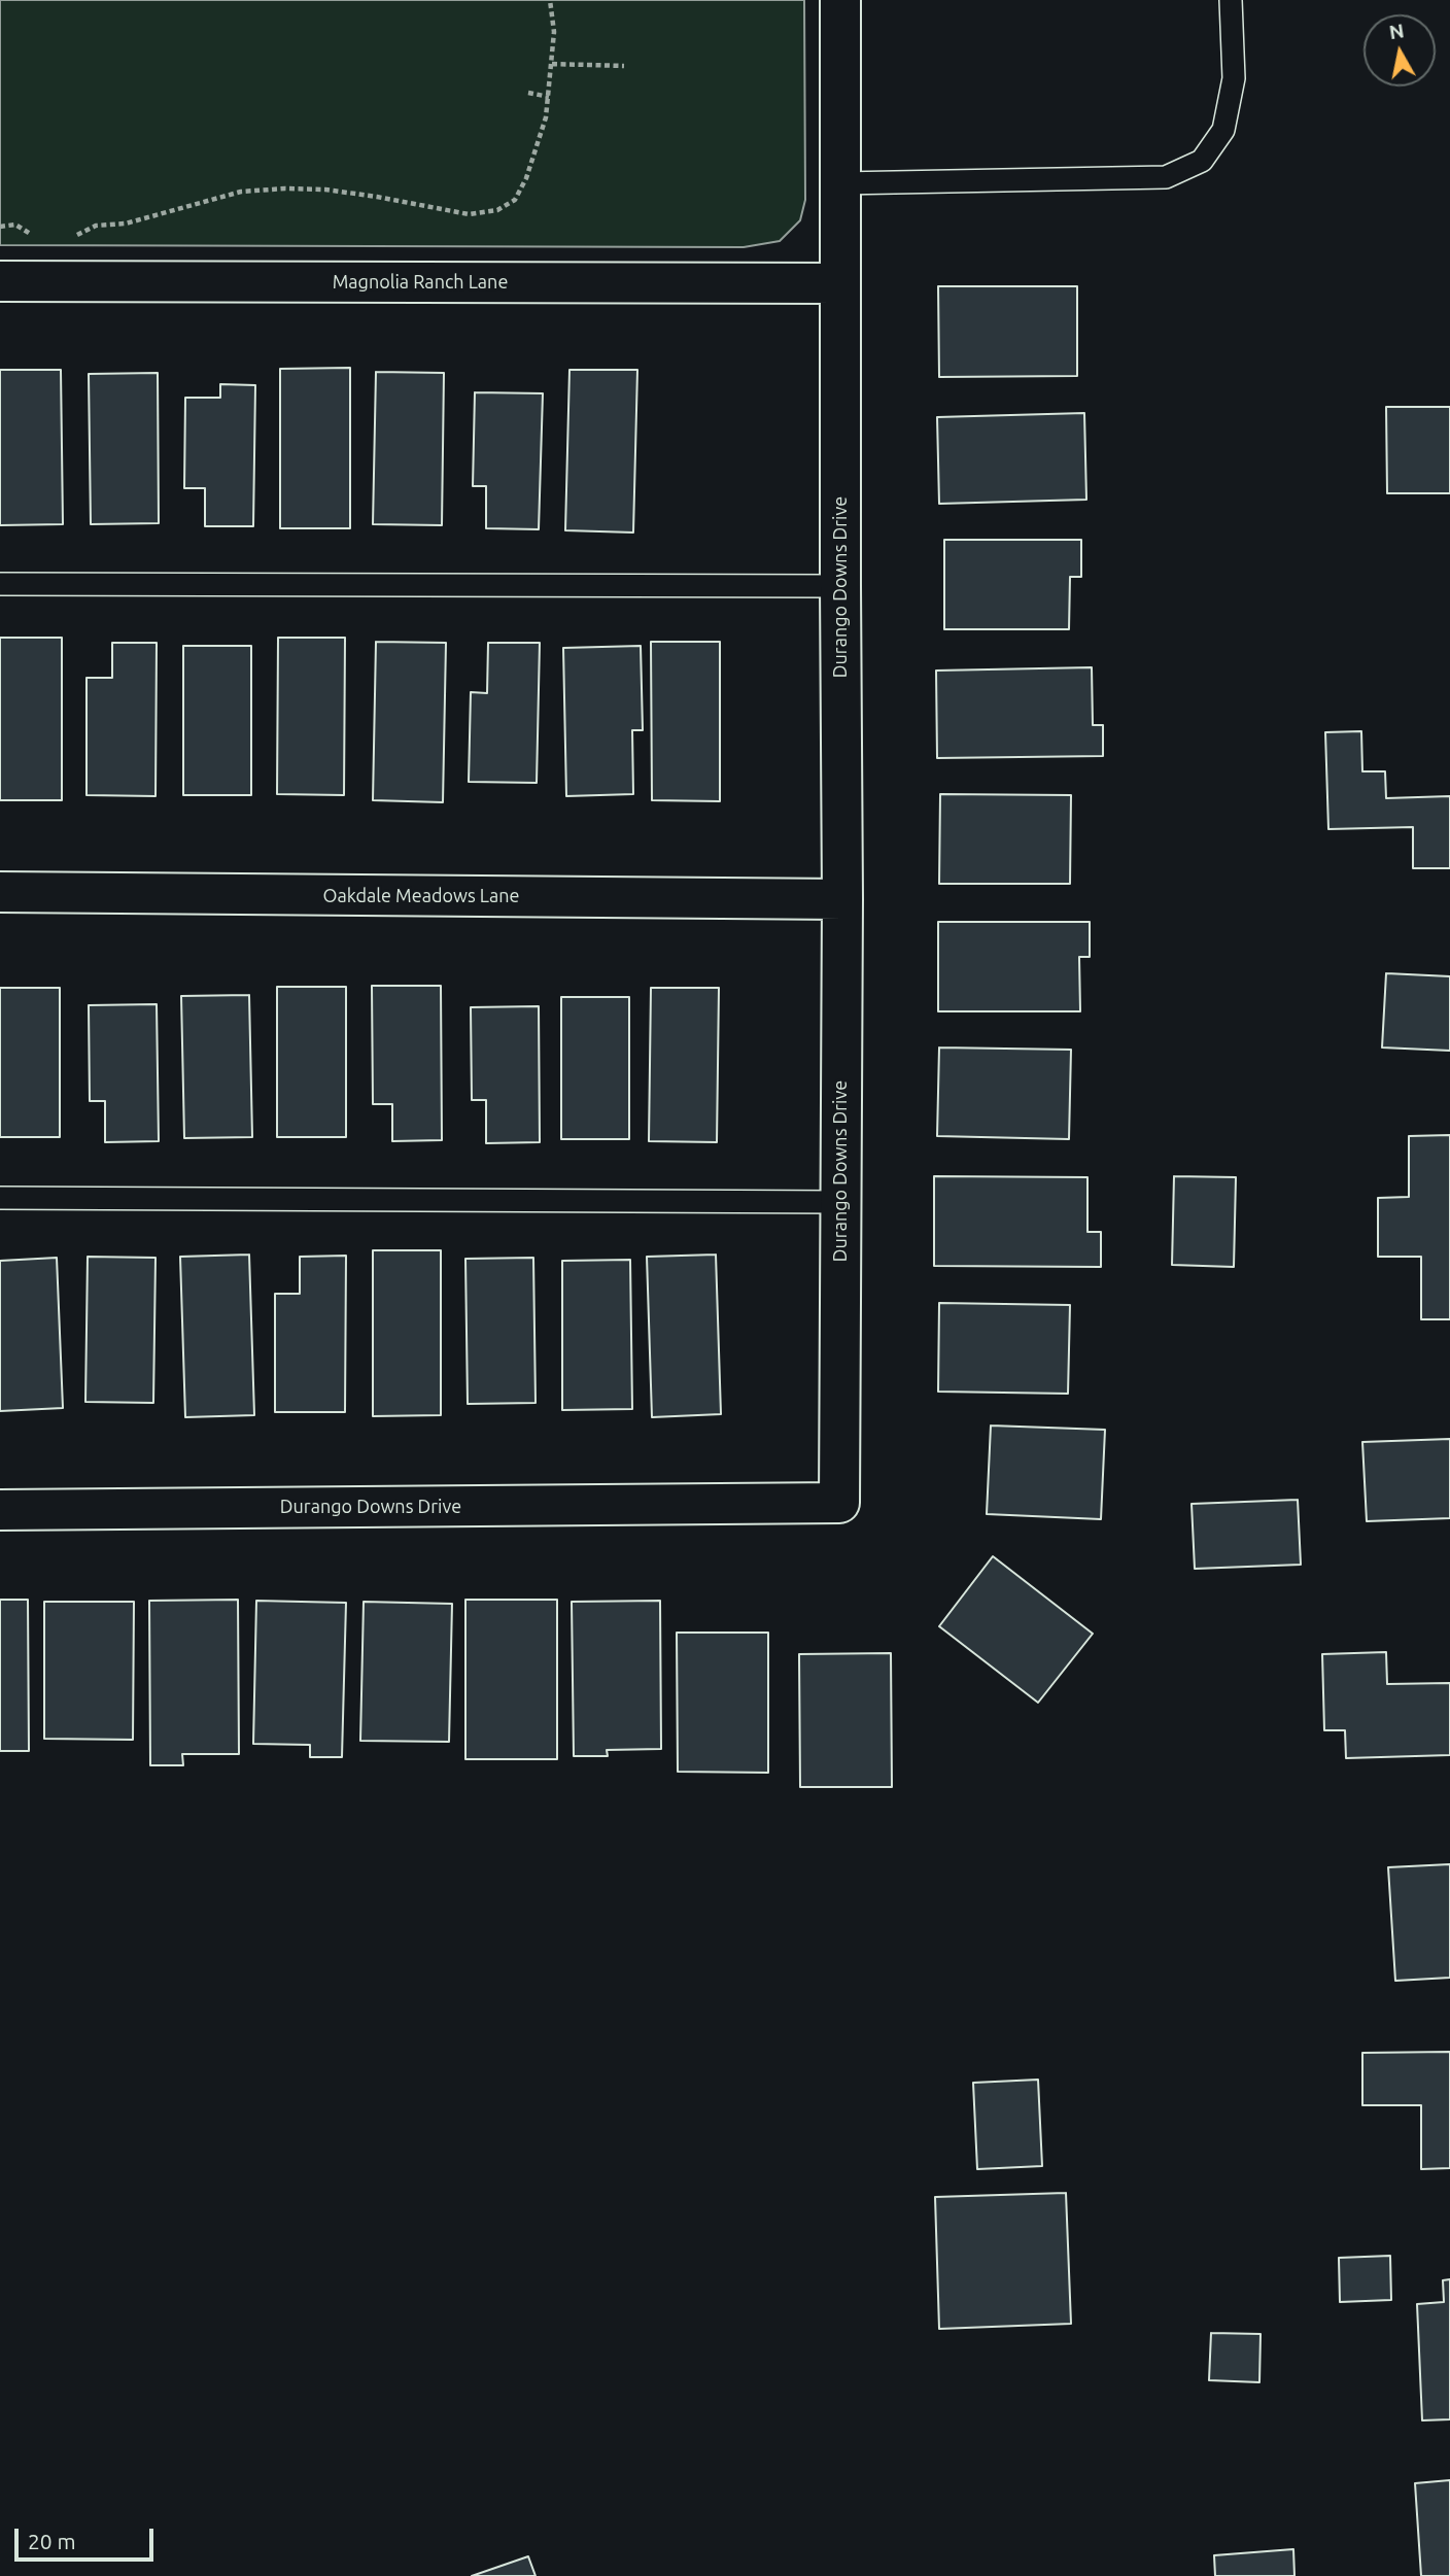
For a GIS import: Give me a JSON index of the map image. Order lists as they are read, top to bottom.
{
  "streets": {
    "street": ["Magnolia Ranch Lane", "Durango Downs Drive", "Oakdale Meadows Lane"]
  },
  "crossings": [
    ["Magnolia Ranch Lane", "Durango Downs Drive"],
    ["Durango Downs Drive", "Oakdale Meadows Lane"]
  ],
  "scale_bar": "20 m",
  "north": "top"
}
